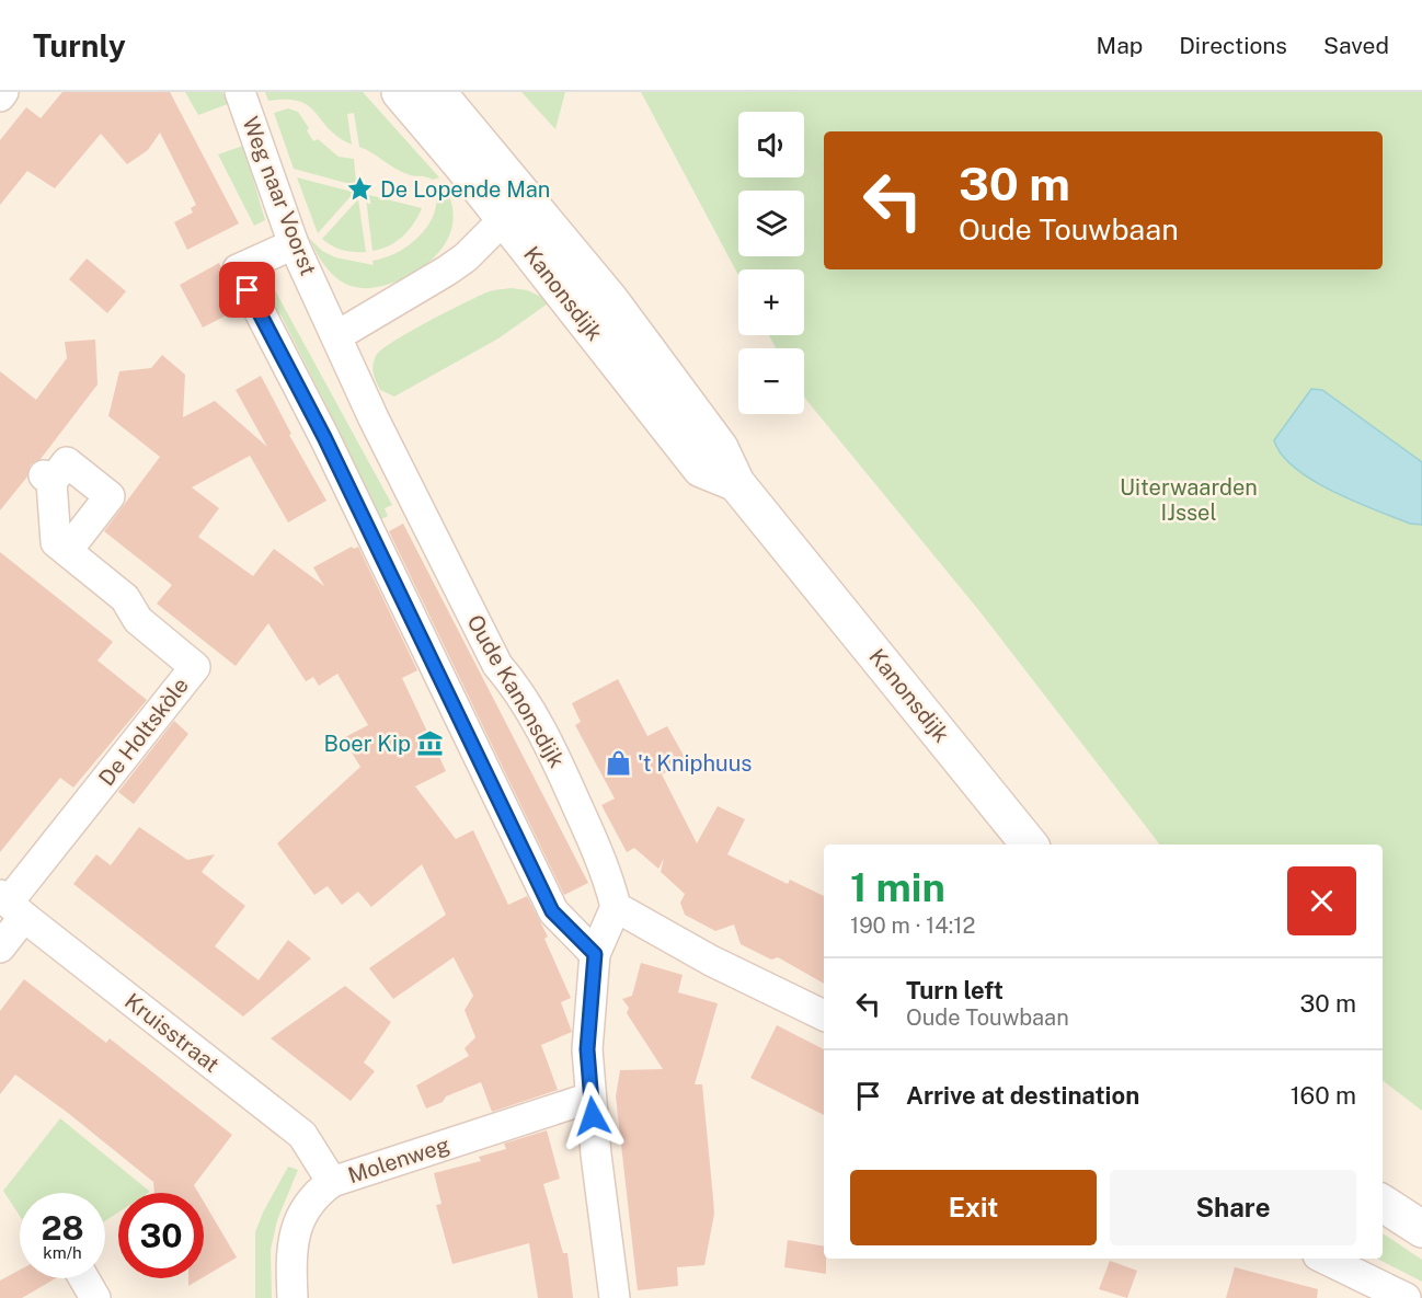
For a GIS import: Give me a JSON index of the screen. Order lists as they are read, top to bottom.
{
  "streets": {
    "street": [
      "Weg naar Voorst",
      "Kanonsdijk",
      "Oude Kanonsdijk",
      "De Holtskòle",
      "Kruisstraat",
      "Molenweg"
    ]
  },
  "crossings": [
    ["Weg naar Voorst", "Oude Kanonsdijk"],
    ["De Holtskòle", "Kruisstraat"],
    ["Kruisstraat", "Molenweg"]
  ],
  "parks": ["Uiterwaarden IJssel"],
  "places": {
    "place": ["De Lopende Man"],
    "museum": ["Boer Kip"],
    "shop": ["'t Kniphuus"]
  },
  "page": {
    "header": "Turnly",
    "nav": ["Map", "Directions", "Saved"],
    "map_buttons": ["+", "−"],
    "turn": ["30 m", "Oude Touwbaan"],
    "heading": ["1 min", "190 m · 14:12"],
    "list": [
      {
        "name": "Turn left",
        "note": "Oude Touwbaan",
        "value": "30 m"
      },
      {
        "name": "Arrive at destination",
        "value": "160 m"
      }
    ],
    "buttons": ["Exit", "Share"],
    "speed": "28 km/h",
    "limit": "30"
  }
}
